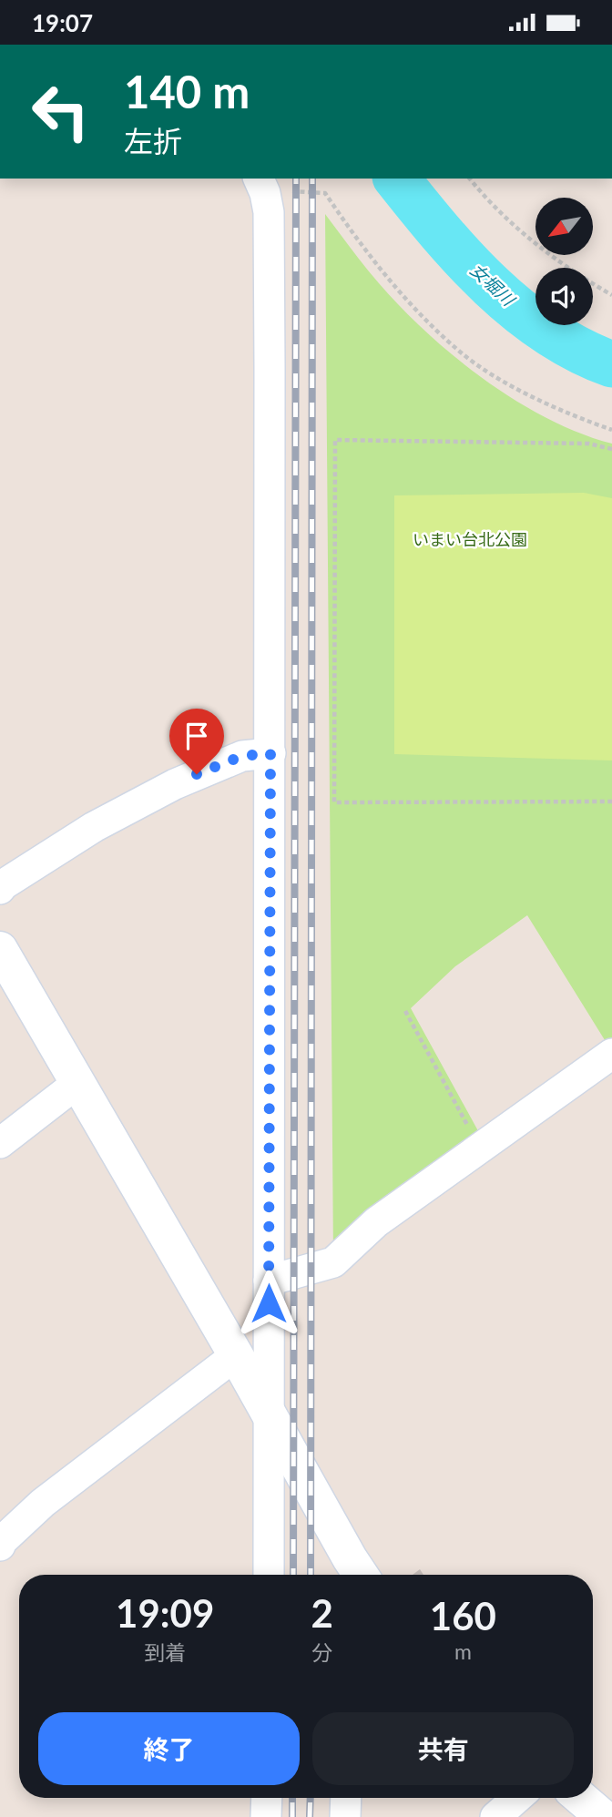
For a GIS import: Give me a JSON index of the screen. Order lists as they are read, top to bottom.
{
  "water": ["女堀川"],
  "parks": ["いまい台北公園"],
  "north": "bottom left",
  "page": {
    "status": "19:07",
    "turn": ["140 m", "左折"],
    "eta": [
      "19:09",
      "到着",
      "2",
      "分",
      "160",
      "m"
    ],
    "buttons": ["終了", "共有"]
  }
}
